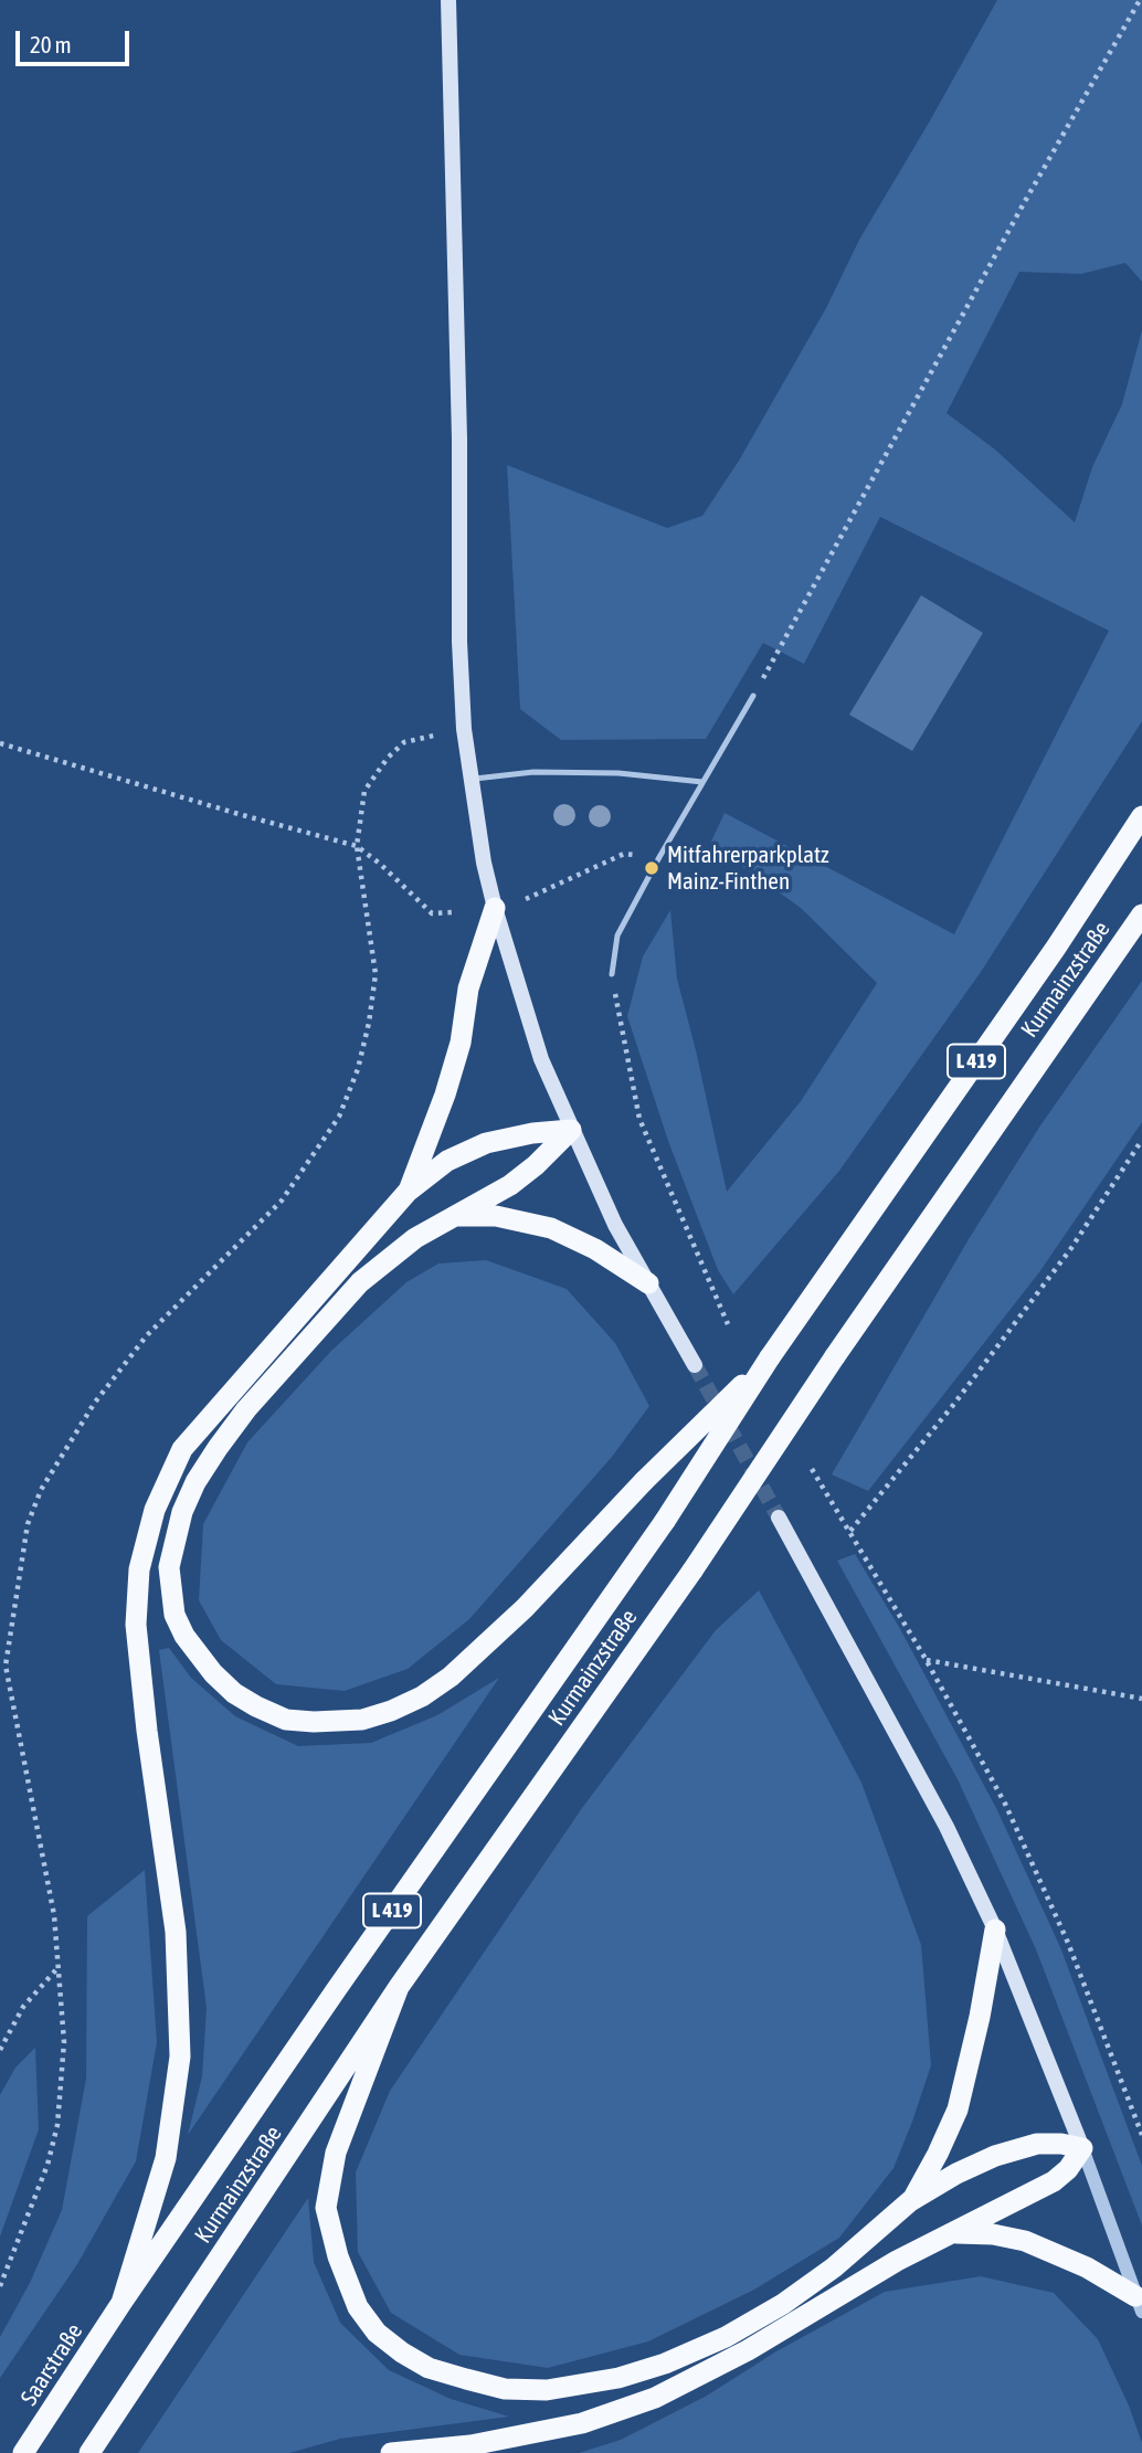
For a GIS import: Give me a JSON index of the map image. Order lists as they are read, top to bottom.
{
  "streets": {
    "highway": ["Kurmainzstraße", "L 419", "Saarstraße"]
  },
  "crossings": [
    ["Kurmainzstraße", "Saarstraße"]
  ],
  "places": ["Mitfahrerparkplatz Mainz-Finthen"],
  "scale_bar": "20 m"
}
